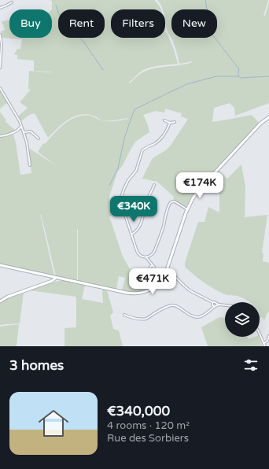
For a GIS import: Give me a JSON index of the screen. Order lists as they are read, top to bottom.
{
  "page": {
    "chip": [
      "Buy",
      "Rent",
      "Filters",
      "New"
    ],
    "price": ["€174K", "€340K", "€471K"],
    "heading": "3 homes",
    "list": [
      {
        "name": "€340,000",
        "note": "4 rooms · 120 m² · Rue des Sorbiers"
      }
    ]
  }
}
